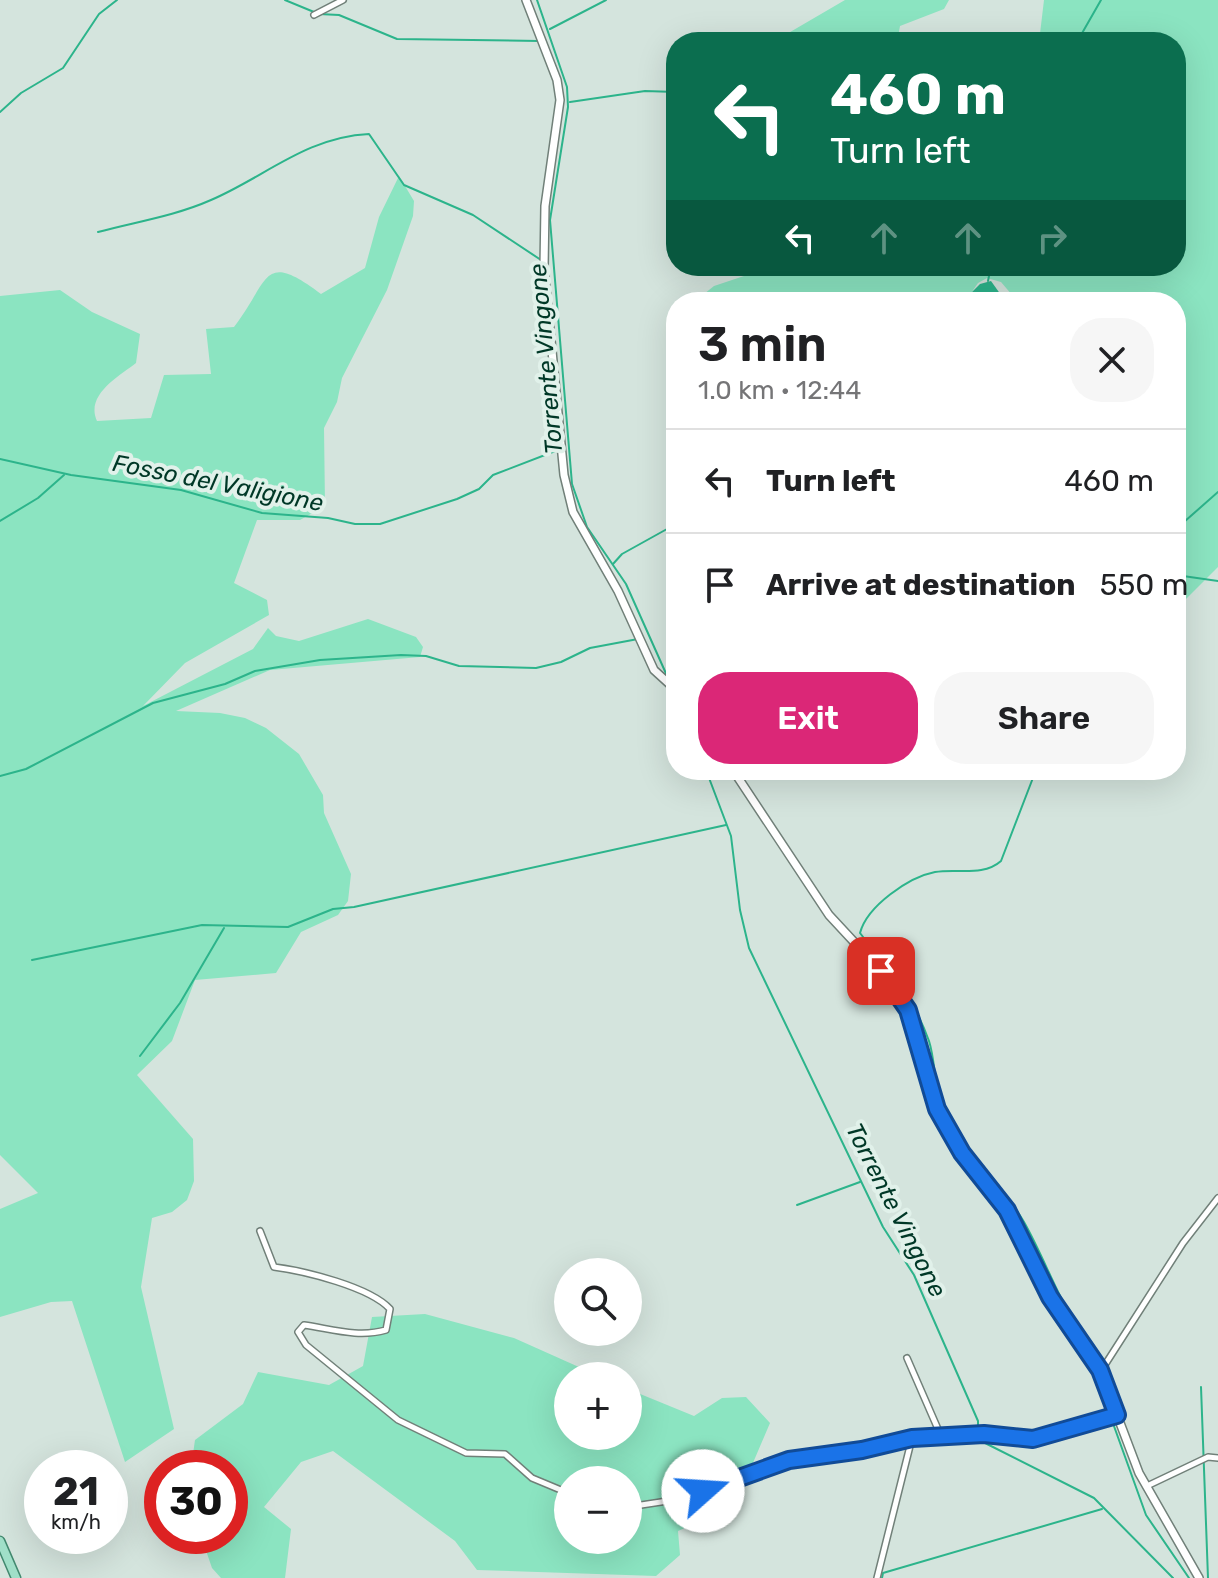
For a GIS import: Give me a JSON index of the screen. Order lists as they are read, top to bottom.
{
  "water": ["Torrente Vingone", "Fosso del Valigione"],
  "page": {
    "turn": ["460 m", "Turn left"],
    "heading": ["3 min", "1.0 km · 12:44"],
    "list": [
      {
        "name": "Turn left",
        "value": "460 m"
      },
      {
        "name": "Arrive at destination",
        "value": "550 m"
      }
    ],
    "buttons": ["Exit", "Share"],
    "map_buttons": ["+", "−"],
    "speed": "21 km/h",
    "limit": "30"
  }
}
